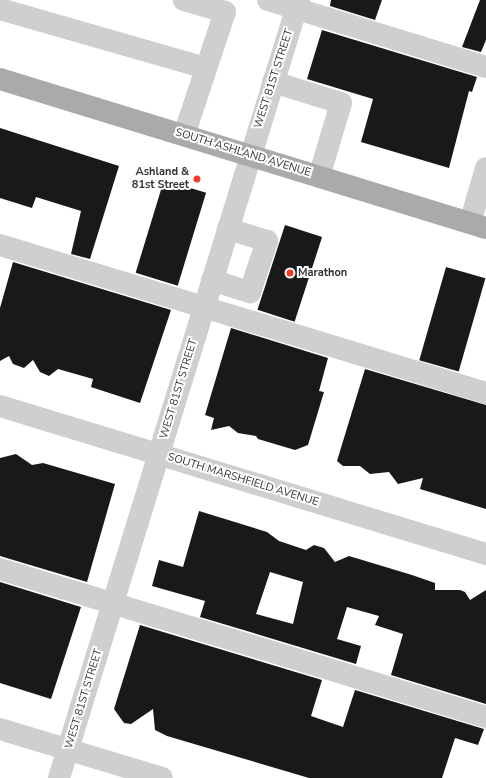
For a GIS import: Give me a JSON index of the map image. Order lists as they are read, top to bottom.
{
  "streets": {
    "main road": ["SOUTH ASHLAND AVENUE"],
    "street": ["WEST 81ST STREET", "SOUTH MARSHFIELD AVENUE"]
  },
  "crossings": [
    ["WEST 81ST STREET", "SOUTH ASHLAND AVENUE"],
    ["WEST 81ST STREET", "SOUTH MARSHFIELD AVENUE"]
  ],
  "places": ["Ashland & 81st Street", "Marathon"]
}
